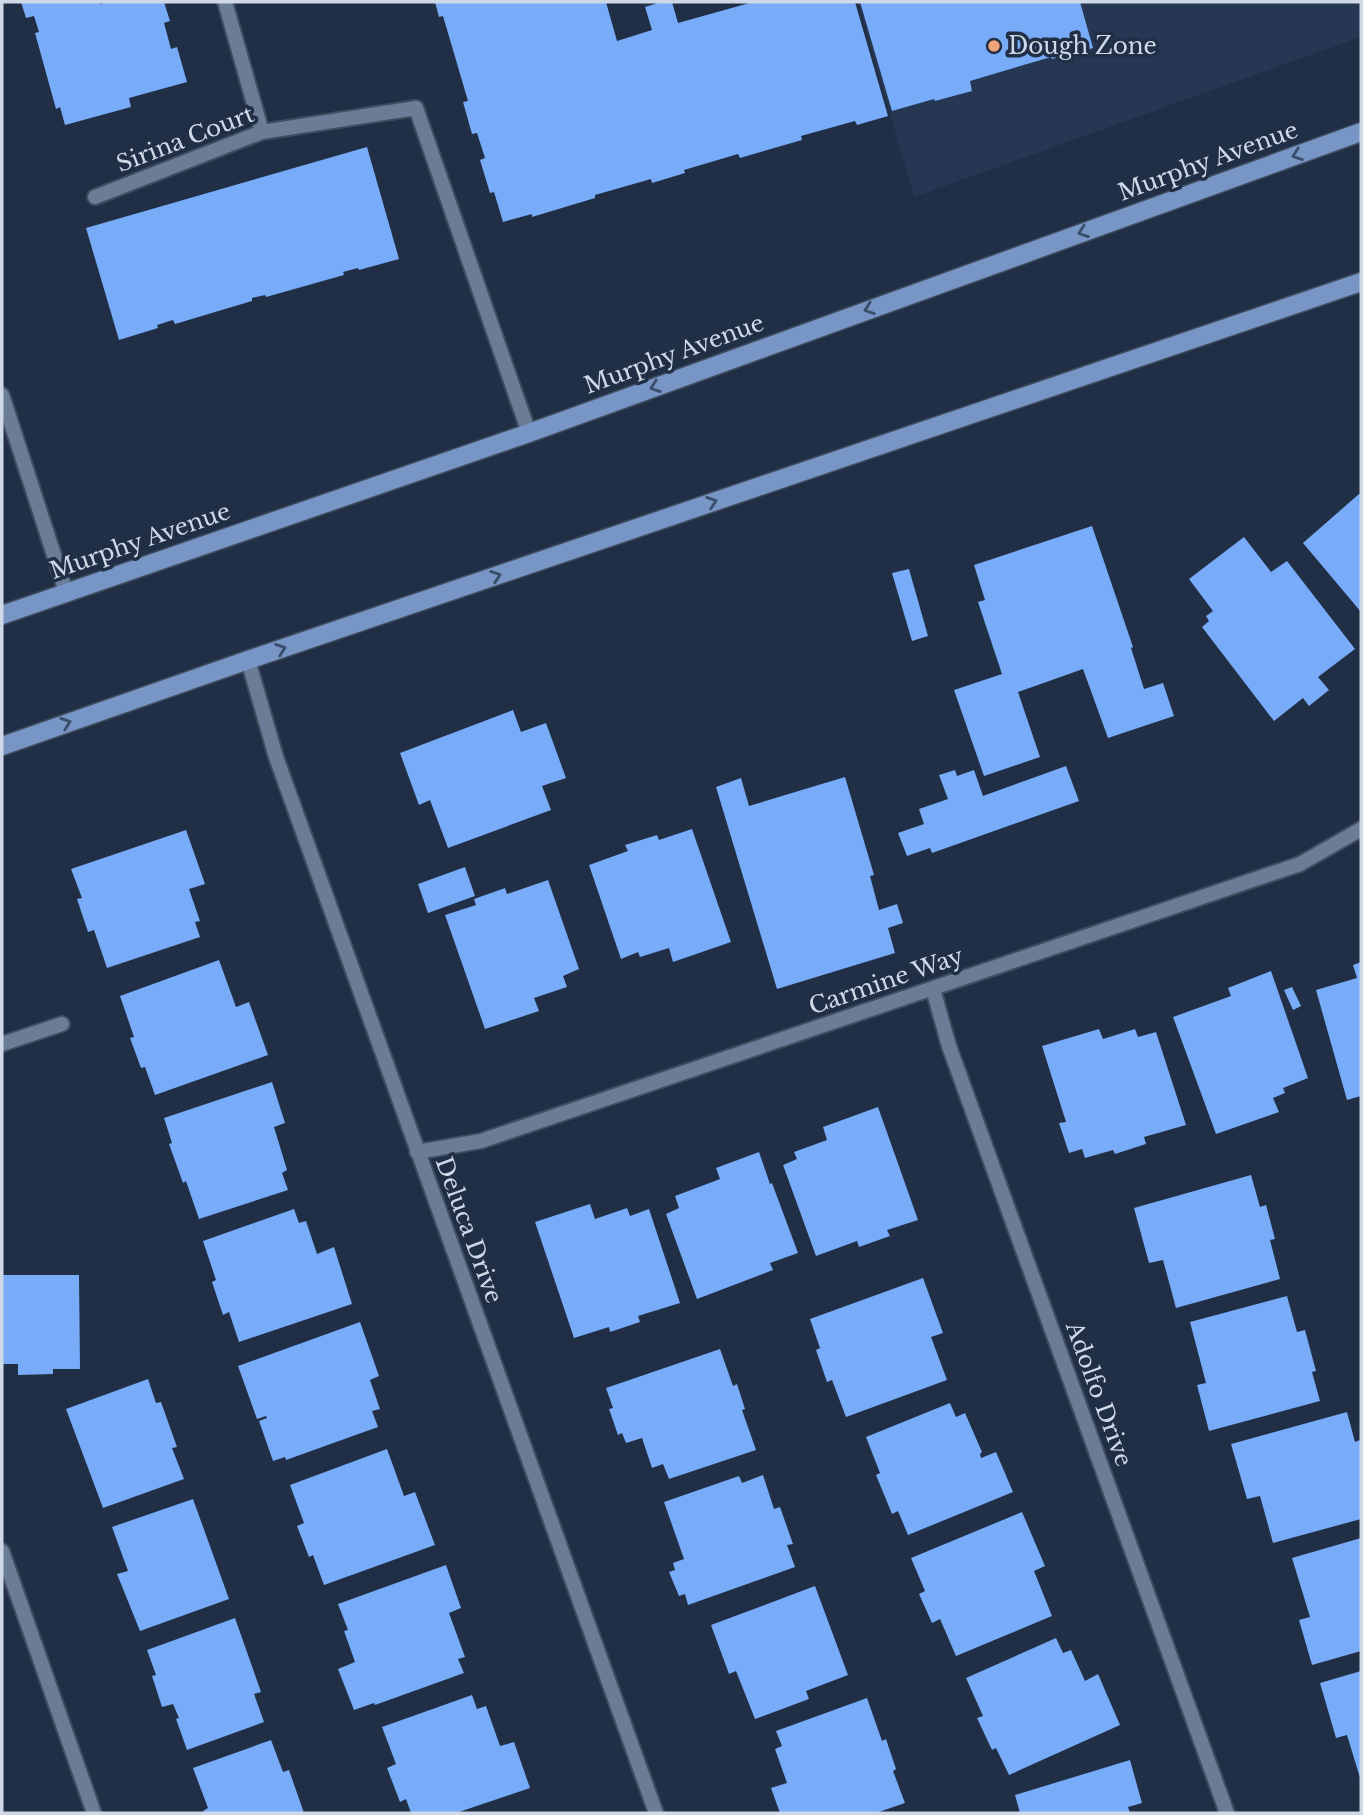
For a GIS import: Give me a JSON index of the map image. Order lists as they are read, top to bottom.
{
  "streets": {
    "main road": ["Murphy Avenue"],
    "street": [
      "Sirina Court",
      "Carmine Way",
      "Deluca Drive",
      "Adolfo Drive"
    ]
  },
  "crossings": [
    ["Sirina Court", "Murphy Avenue"],
    ["Carmine Way", "Deluca Drive"],
    ["Carmine Way", "Adolfo Drive"]
  ],
  "places": ["Dough Zone"]
}
